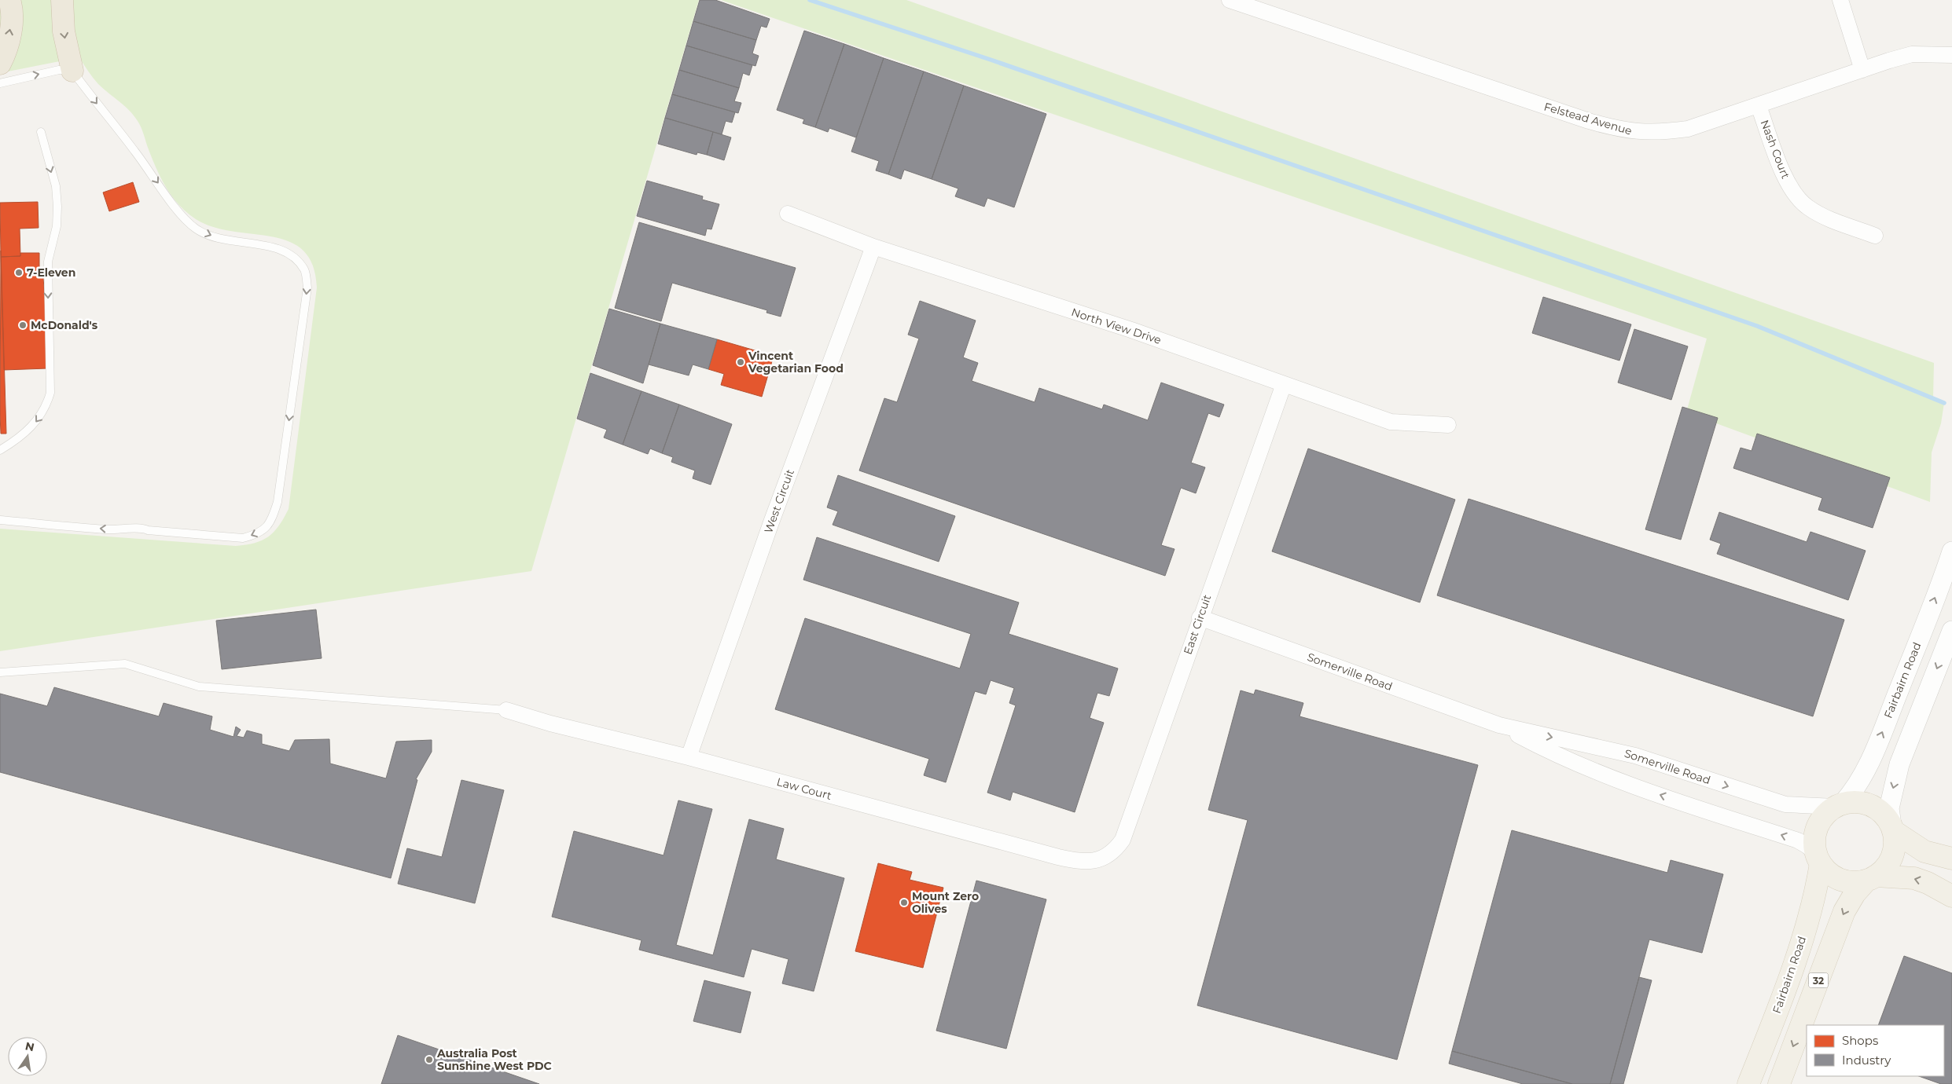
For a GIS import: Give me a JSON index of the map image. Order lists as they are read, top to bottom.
{
  "streets": {
    "main road": ["Fairbairn Road", "32"],
    "street": [
      "Felstead Avenue",
      "Nash Court",
      "North View Drive",
      "West Circuit",
      "East Circuit",
      "Somerville Road",
      "Law Court"
    ]
  },
  "crossings": [
    ["Felstead Avenue", "Nash Court"],
    ["North View Drive", "West Circuit"],
    ["North View Drive", "East Circuit"],
    ["West Circuit", "Law Court"],
    ["East Circuit", "Somerville Road"],
    ["East Circuit", "Law Court"],
    ["Somerville Road", "Fairbairn Road"],
    ["Somerville Road", "32"],
    ["Fairbairn Road", "32"]
  ],
  "places": [
    "7-Eleven",
    "McDonald's",
    "Vincent Vegetarian Food",
    "Mount Zero Olives",
    "Australia Post Sunshine West PDC"
  ],
  "legend": ["Shops", "Industry"],
  "north": "top"
}
